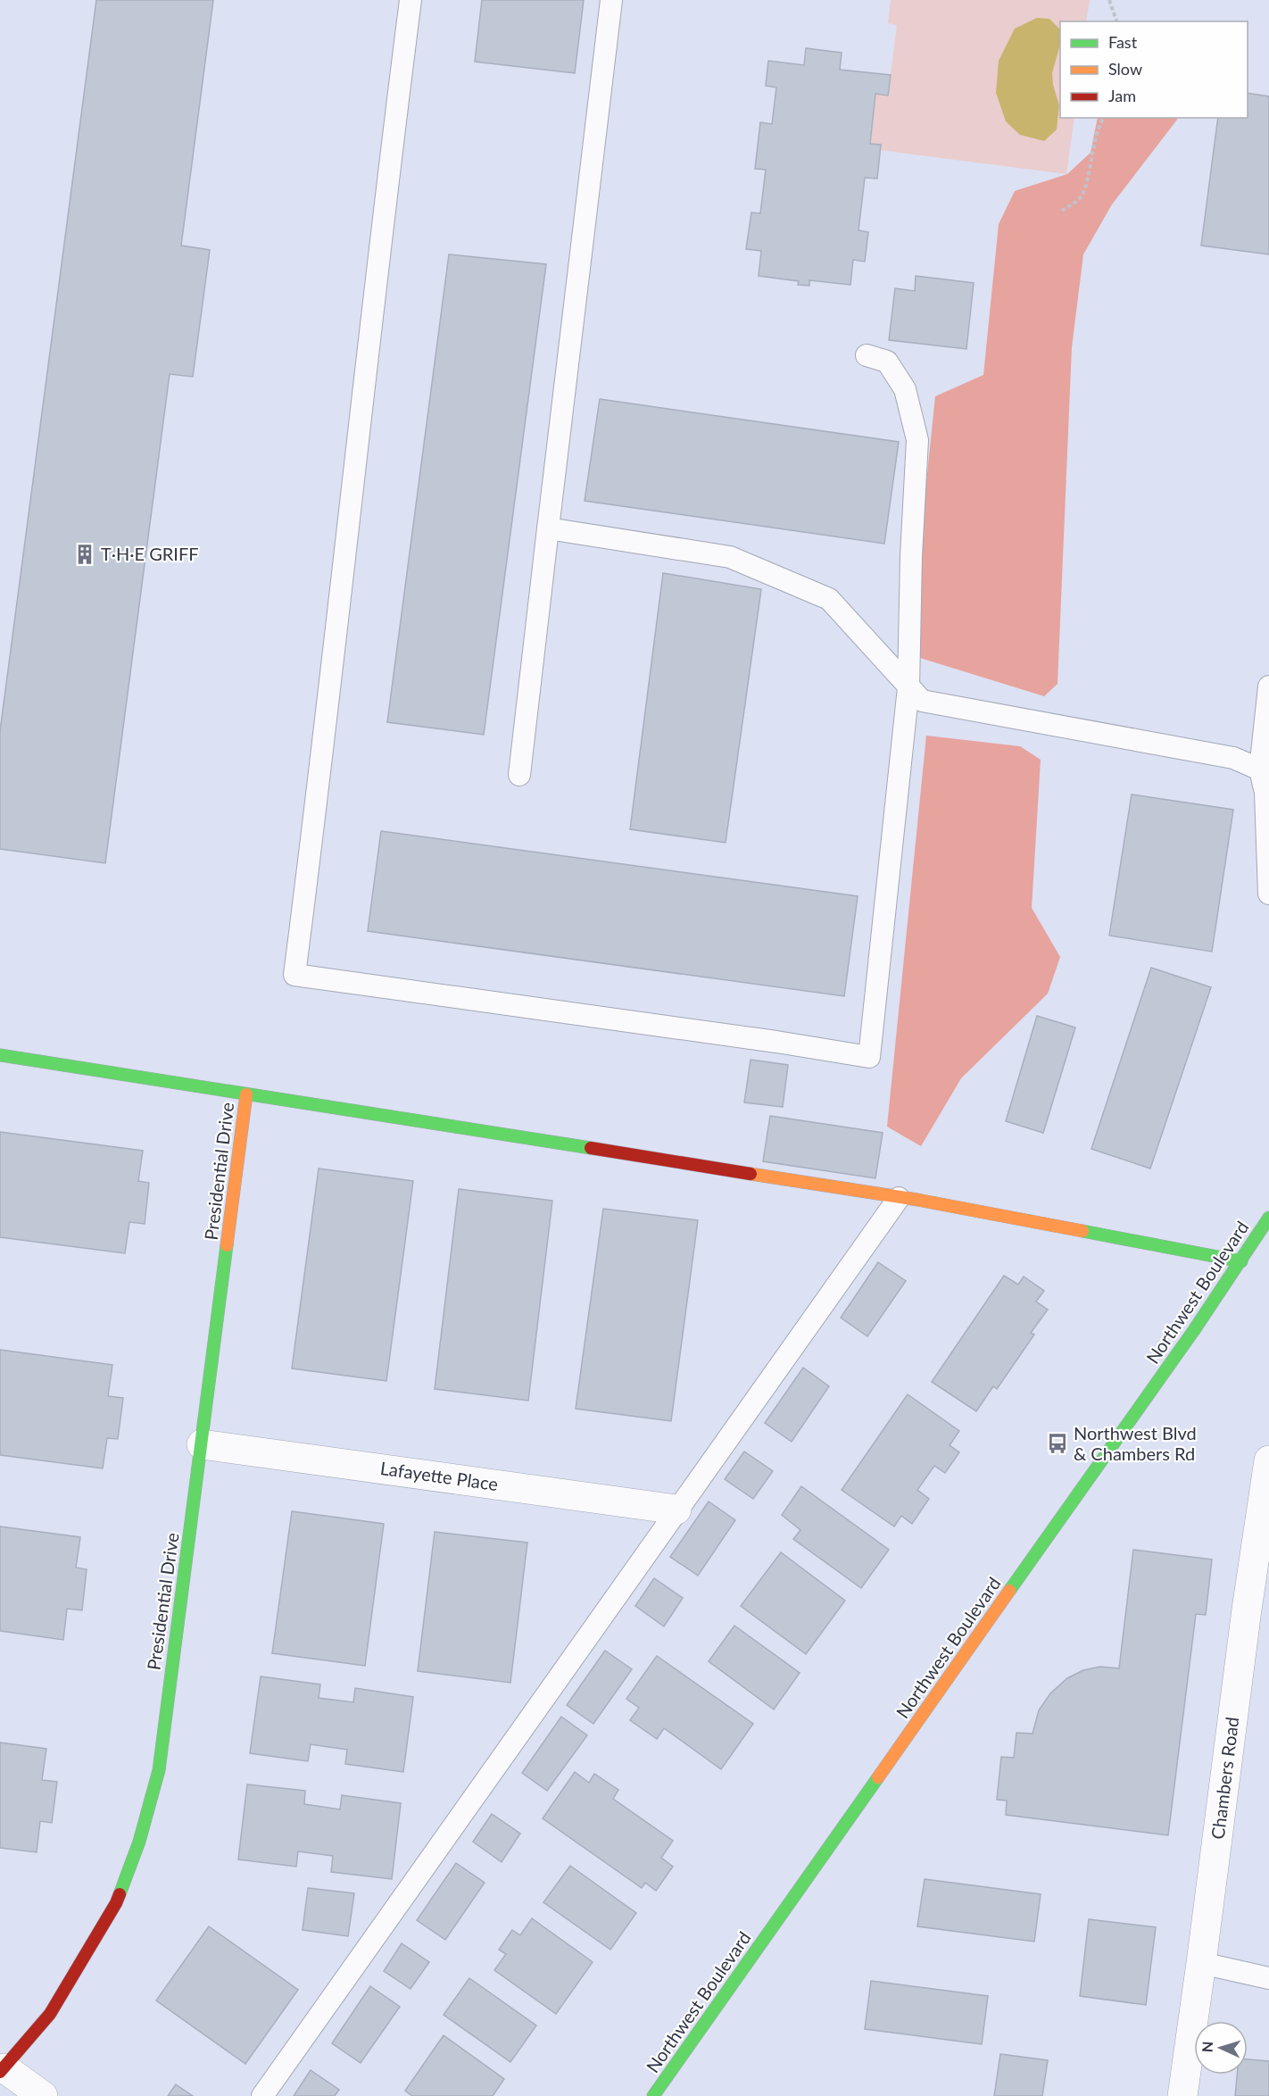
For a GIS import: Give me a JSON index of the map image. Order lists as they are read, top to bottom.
{
  "streets": {
    "street": [
      "Presidential Drive",
      "Northwest Boulevard",
      "Lafayette Place",
      "Chambers Road"
    ]
  },
  "crossings": [
    ["Presidential Drive", "Lafayette Place"]
  ],
  "places": {
    "building": ["T·H·E GRIFF"],
    "bus stop": ["Northwest Blvd & Chambers Rd"]
  },
  "legend": ["Fast", "Slow", "Jam"],
  "north": "left"
}
